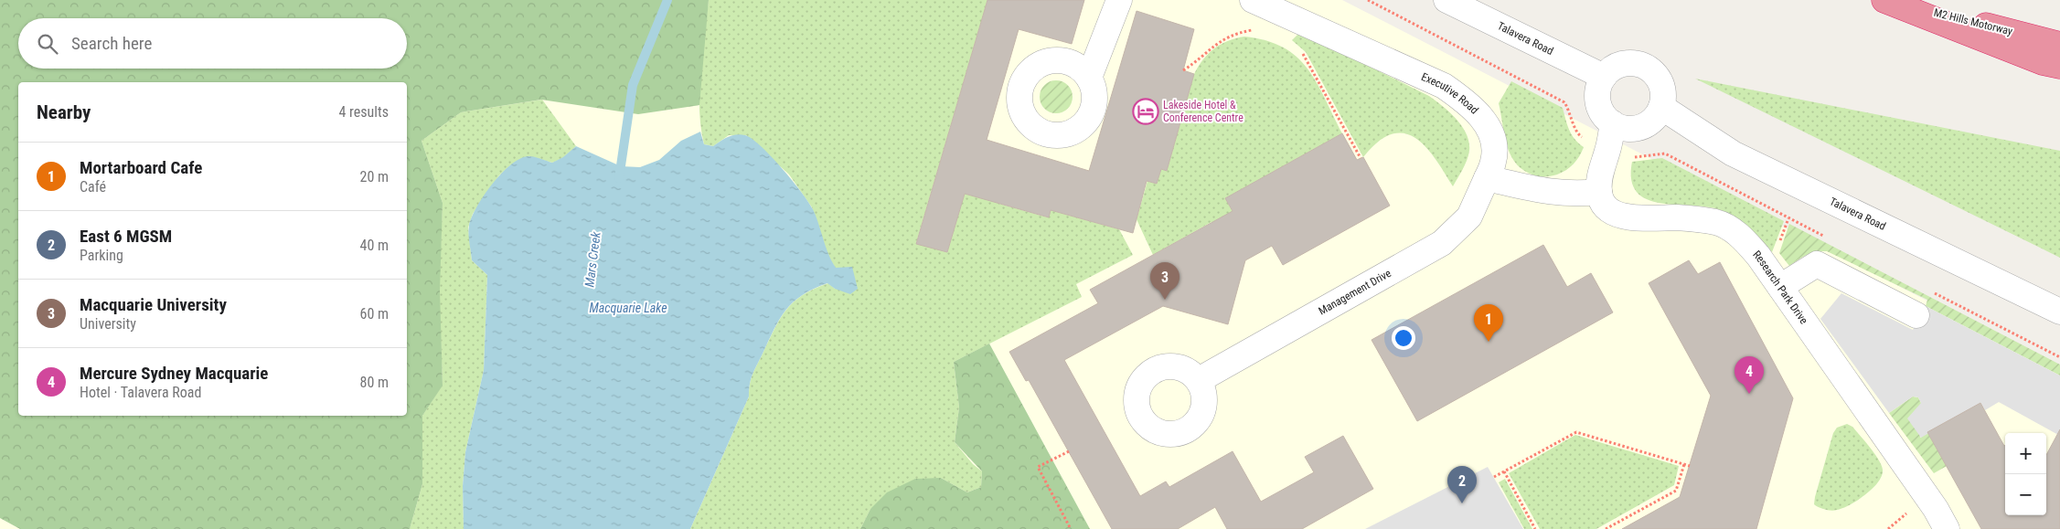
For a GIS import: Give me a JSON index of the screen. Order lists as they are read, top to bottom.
{
  "streets": {
    "highway": ["M2 Hills Motorway"],
    "street": [
      "Talavera Road",
      "Executive Road",
      "Research Park Drive",
      "Management Drive"
    ]
  },
  "crossings": [
    ["Executive Road", "Management Drive"]
  ],
  "water": ["Mars Creek", "Macquarie Lake"],
  "places": {
    "hotel": ["Lakeside Hotel & Conference Centre"]
  },
  "page": {
    "search": "Search here",
    "heading": ["Nearby", "4 results"],
    "list": [
      {
        "mark": "1",
        "name": "Mortarboard Cafe",
        "note": "Café",
        "value": "20 m"
      },
      {
        "mark": "2",
        "name": "East 6 MGSM",
        "note": "Parking",
        "value": "40 m"
      },
      {
        "mark": "3",
        "name": "Macquarie University",
        "note": "University",
        "value": "60 m"
      },
      {
        "mark": "4",
        "name": "Mercure Sydney Macquarie",
        "note": "Hotel · Talavera Road",
        "value": "80 m"
      }
    ],
    "pins": [
      "3",
      "1",
      "4",
      "2"
    ],
    "map_buttons": ["+", "−"]
  }
}
